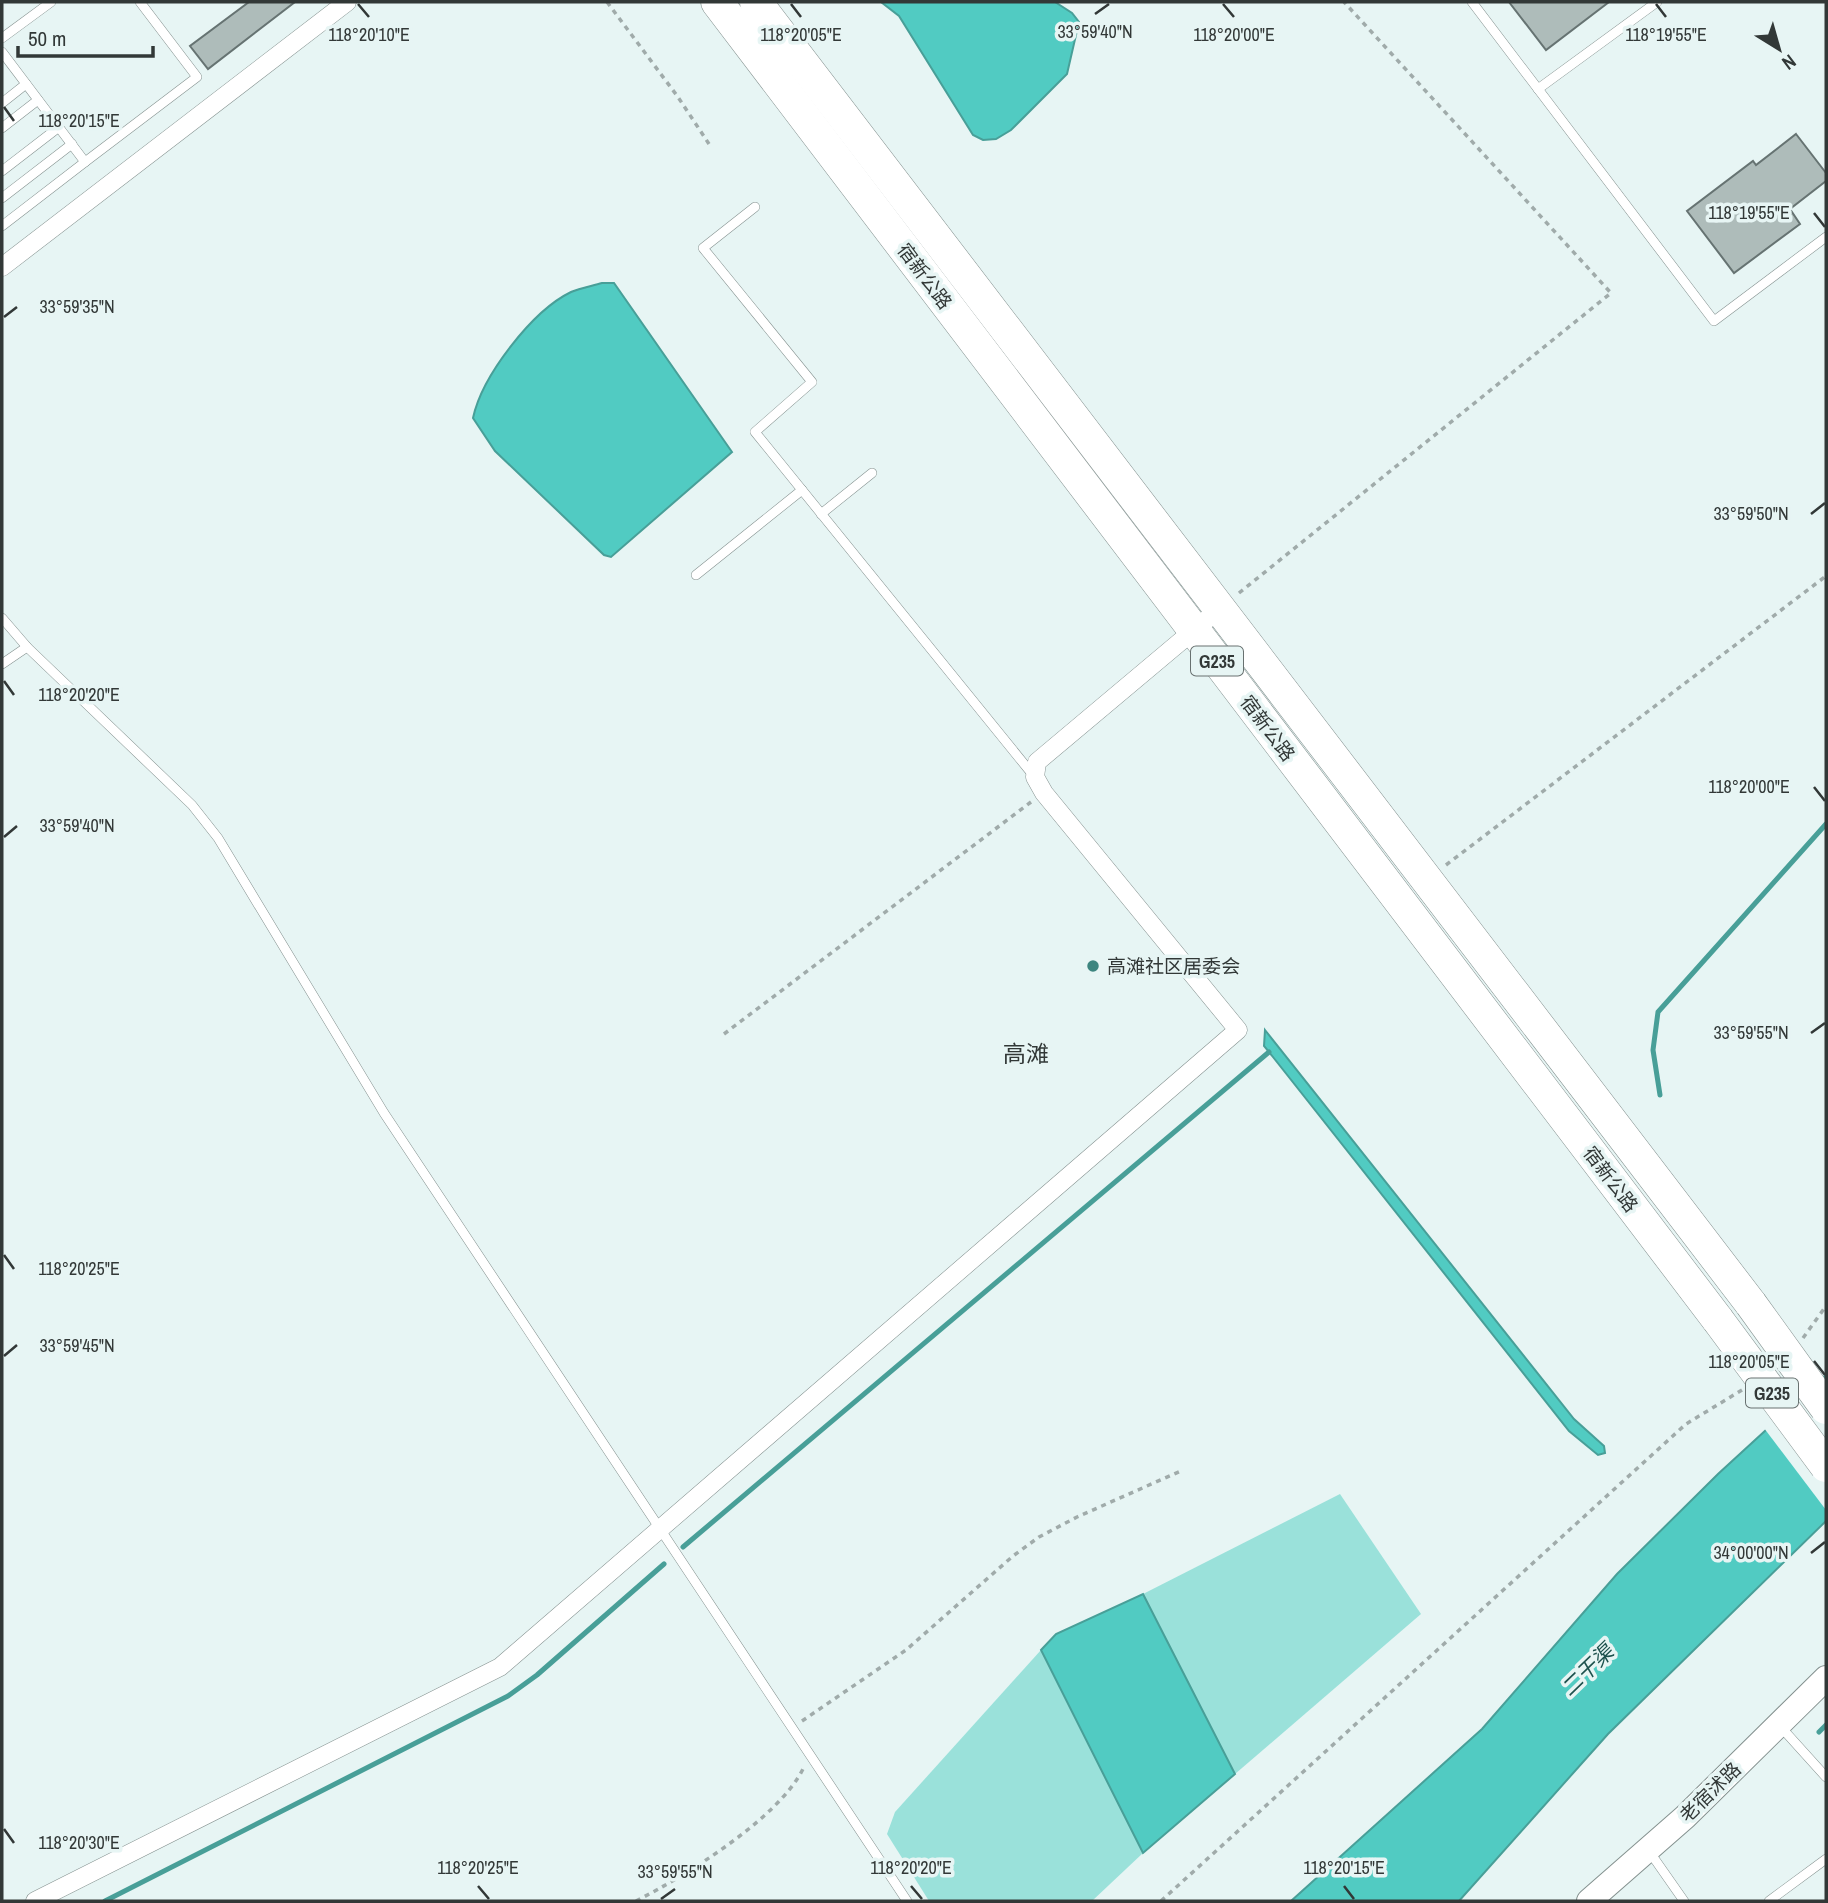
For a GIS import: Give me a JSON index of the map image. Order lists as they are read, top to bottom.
{
  "streets": {
    "highway": ["宿新公路", "G235"],
    "main road": ["老宿沭路"]
  },
  "districts": ["高滩"],
  "water": ["二干渠"],
  "places": ["高滩社区居委会"],
  "scale_bar": "50 m",
  "north": "bottom right",
  "coordinates": [
    "33°59'40\"N",
    "118°20'10\"E",
    "118°20'05\"E",
    "118°20'00\"E",
    "118°19'55\"E",
    "118°20'15\"E",
    "33°59'35\"N",
    "33°59'50\"N",
    "118°20'20\"E",
    "33°59'55\"N",
    "118°20'25\"E",
    "33°59'45\"N",
    "34°00'00\"N",
    "118°20'30\"E"
  ]
}
